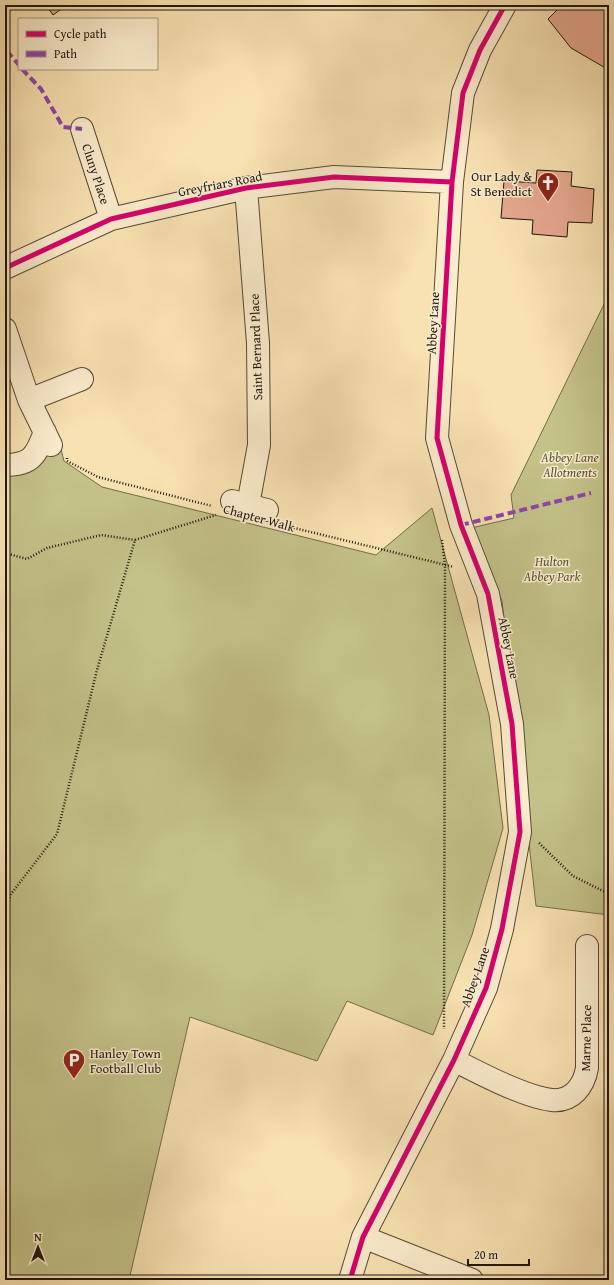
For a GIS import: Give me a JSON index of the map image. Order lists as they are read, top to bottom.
{
  "streets": {
    "street": [
      "Cluny Place",
      "Greyfriars Road",
      "Abbey Lane",
      "Saint Bernard Place",
      "Marne Place"
    ],
    "path": ["Chapter Walk"]
  },
  "crossings": [
    ["Cluny Place", "Greyfriars Road"],
    ["Greyfriars Road", "Abbey Lane"],
    ["Greyfriars Road", "Saint Bernard Place"],
    ["Abbey Lane", "Chapter Walk"],
    ["Abbey Lane", "Marne Place"],
    ["Saint Bernard Place", "Chapter Walk"]
  ],
  "parks": ["Abbey Lane Allotments", "Hulton Abbey Park"],
  "places": {
    "church": ["Our Lady & St Benedict"],
    "parking": ["Hanley Town Football Club"]
  },
  "legend": ["Cycle path", "Path"],
  "scale_bar": "20 m",
  "north": "top"
}
